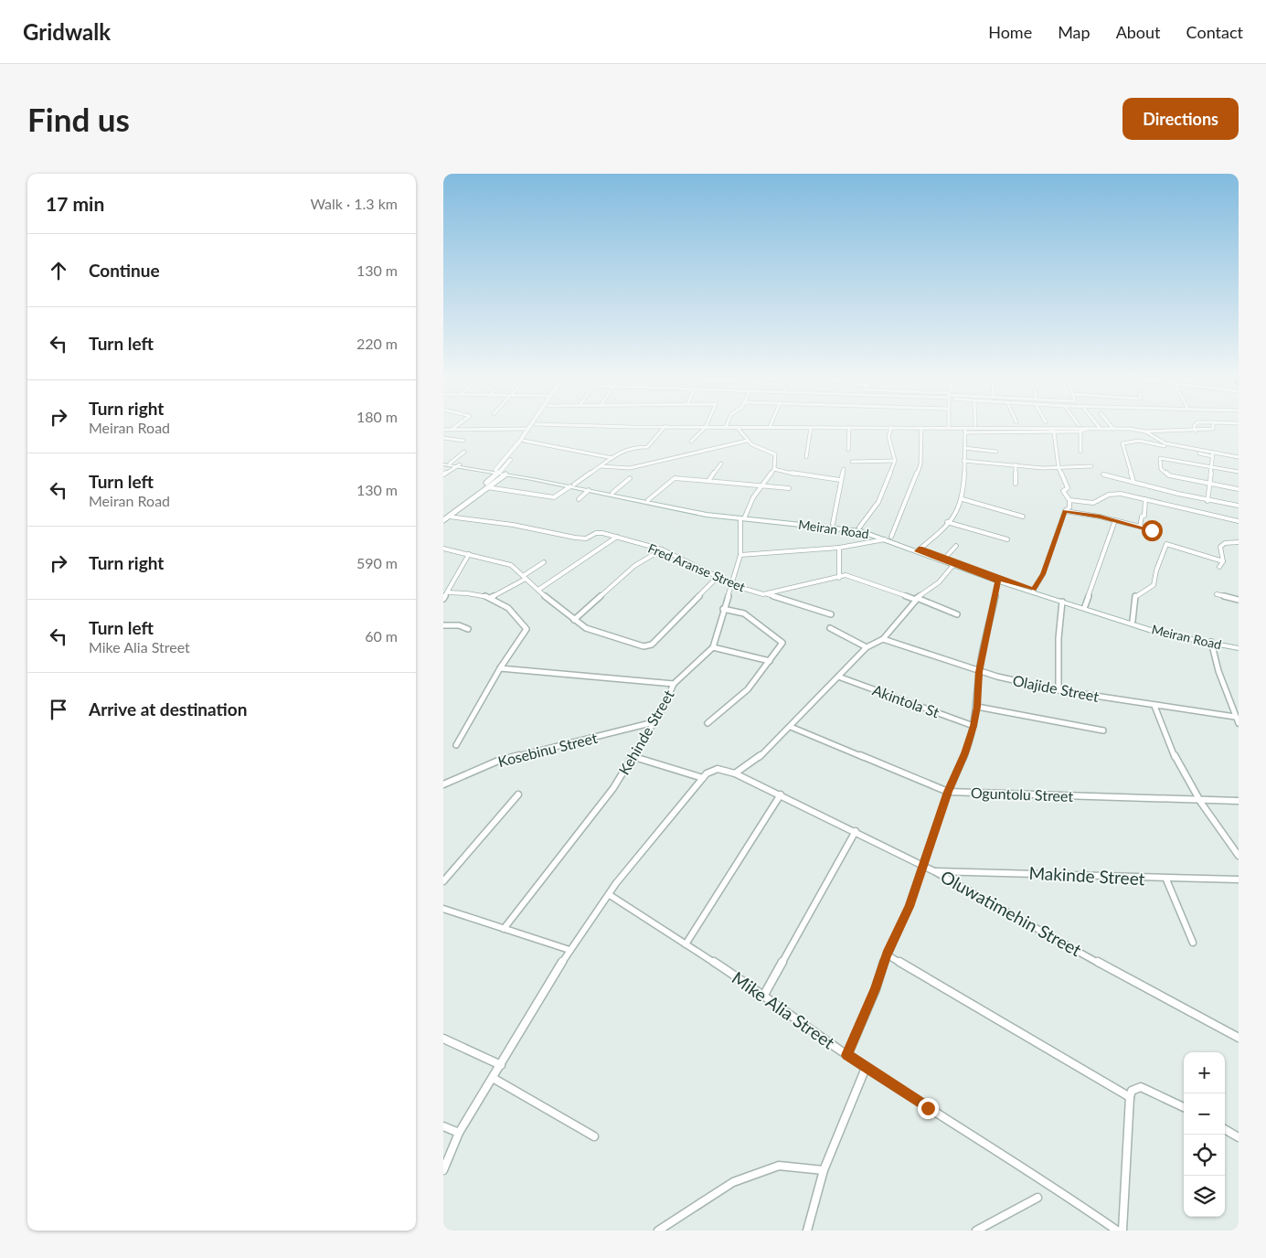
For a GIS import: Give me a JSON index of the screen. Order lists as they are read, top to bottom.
{
  "streets": {
    "main road": ["Meiran Road"],
    "street": [
      "Fred Aranse Street",
      "Olajide Street",
      "Akintola St",
      "Kehinde Street",
      "Kosebinu Street",
      "Oguntolu Street",
      "Makinde Street",
      "Oluwatimehin Street",
      "Mike Alia Street"
    ]
  },
  "crossings": [
    ["Kehinde Street", "Kosebinu Street"],
    ["Makinde Street", "Oluwatimehin Street"]
  ],
  "page": {
    "header": "Gridwalk",
    "nav": [
      "Home",
      "Map",
      "About",
      "Contact"
    ],
    "buttons": "Directions",
    "title": "Find us",
    "heading": ["17 min", "Walk · 1.3 km"],
    "list": [
      ["Continue", "130 m"],
      ["Turn left", "220 m"],
      ["Turn right", "Meiran Road", "180 m"],
      ["Turn left", "Meiran Road", "130 m"],
      ["Turn right", "590 m"],
      ["Turn left", "Mike Alia Street", "60 m"],
      "Arrive at destination"
    ],
    "map_buttons": ["+", "−"]
  }
}
